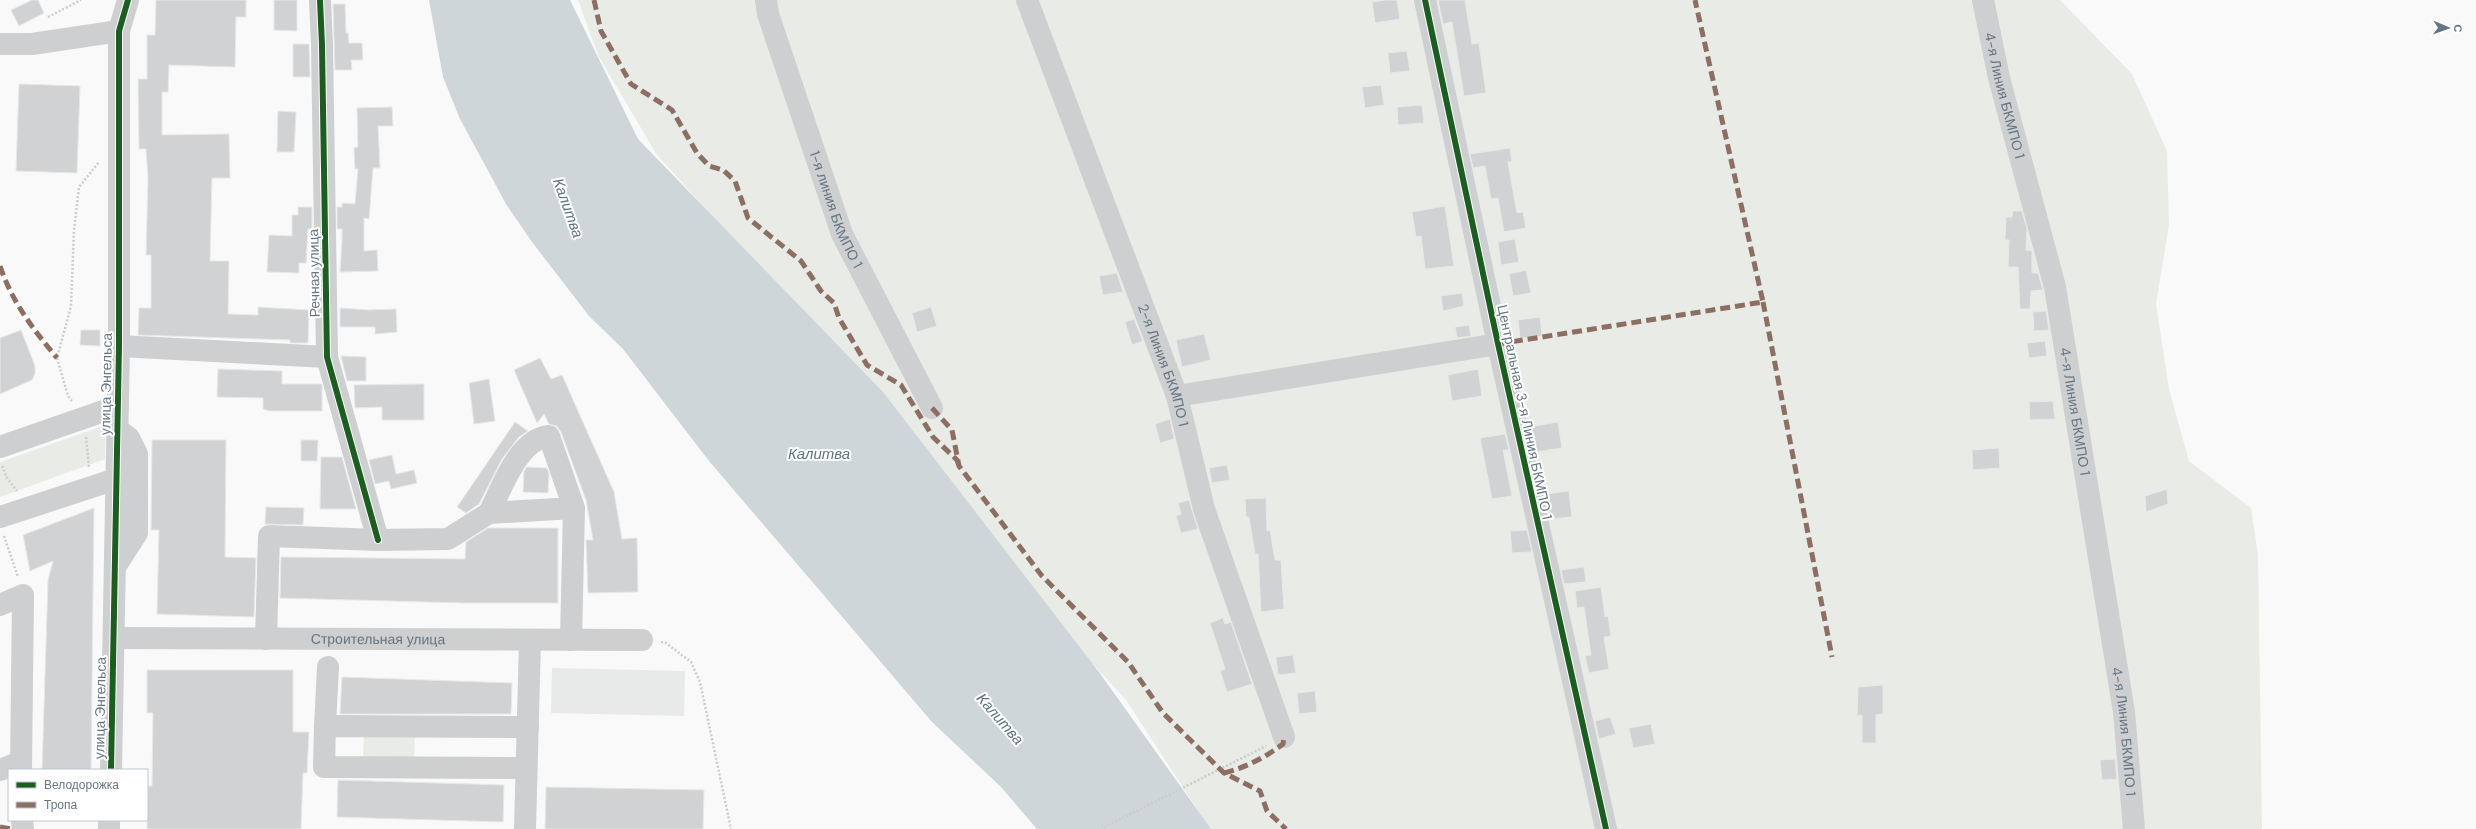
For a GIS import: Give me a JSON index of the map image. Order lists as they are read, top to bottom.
{
  "streets": {
    "street": [
      "4-я Линия БКМПО 1",
      "1-я линия БКМПО 1",
      "Речная улица",
      "2-я Линия БКМПО 1",
      "улица Энгельса",
      "Центральная 3-я Линия БКМПО 1",
      "Строительная улица"
    ]
  },
  "crossings": [
    ["улица Энгельса", "Строительная улица"]
  ],
  "water": ["Калитва"],
  "legend": ["Велодорожка", "Тропа"],
  "north": "right"
}
